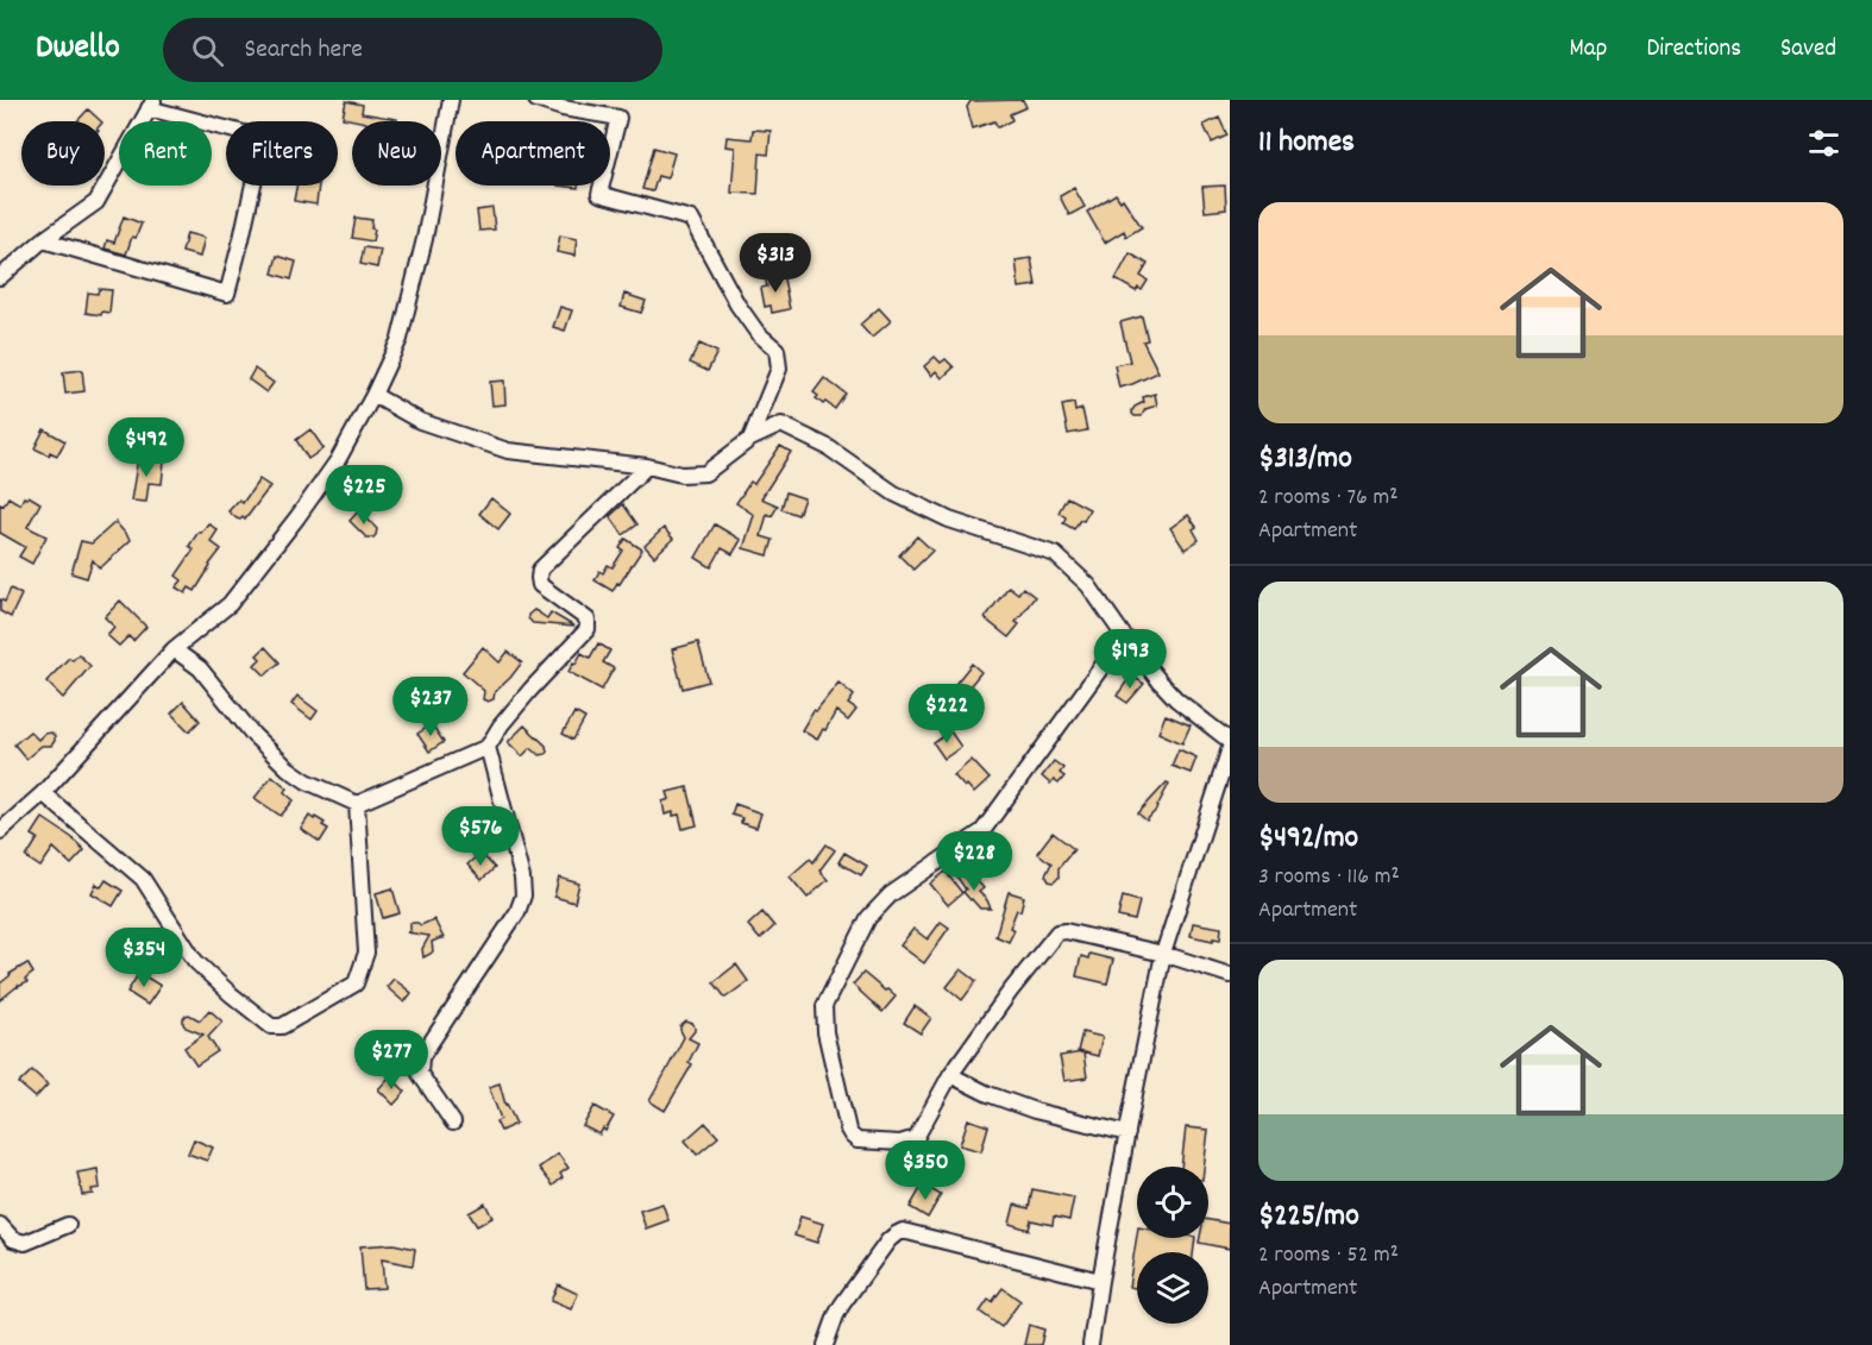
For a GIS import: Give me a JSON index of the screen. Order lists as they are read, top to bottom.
{
  "page": {
    "header": "Dwello",
    "search": "Search here",
    "nav": ["Map", "Directions", "Saved"],
    "heading": "11 homes",
    "chip": [
      "Buy",
      "Rent",
      "Filters",
      "New",
      "Apartment"
    ],
    "list": [
      {
        "name": "$313/mo",
        "note": "2 rooms · 76 m² · Apartment"
      },
      {
        "name": "$492/mo",
        "note": "3 rooms · 116 m² · Apartment"
      },
      {
        "name": "$225/mo",
        "note": "2 rooms · 52 m² · Apartment"
      }
    ],
    "price": [
      "$313",
      "$492",
      "$225",
      "$193",
      "$237",
      "$222",
      "$576",
      "$228",
      "$354",
      "$277",
      "$350"
    ]
  }
}
